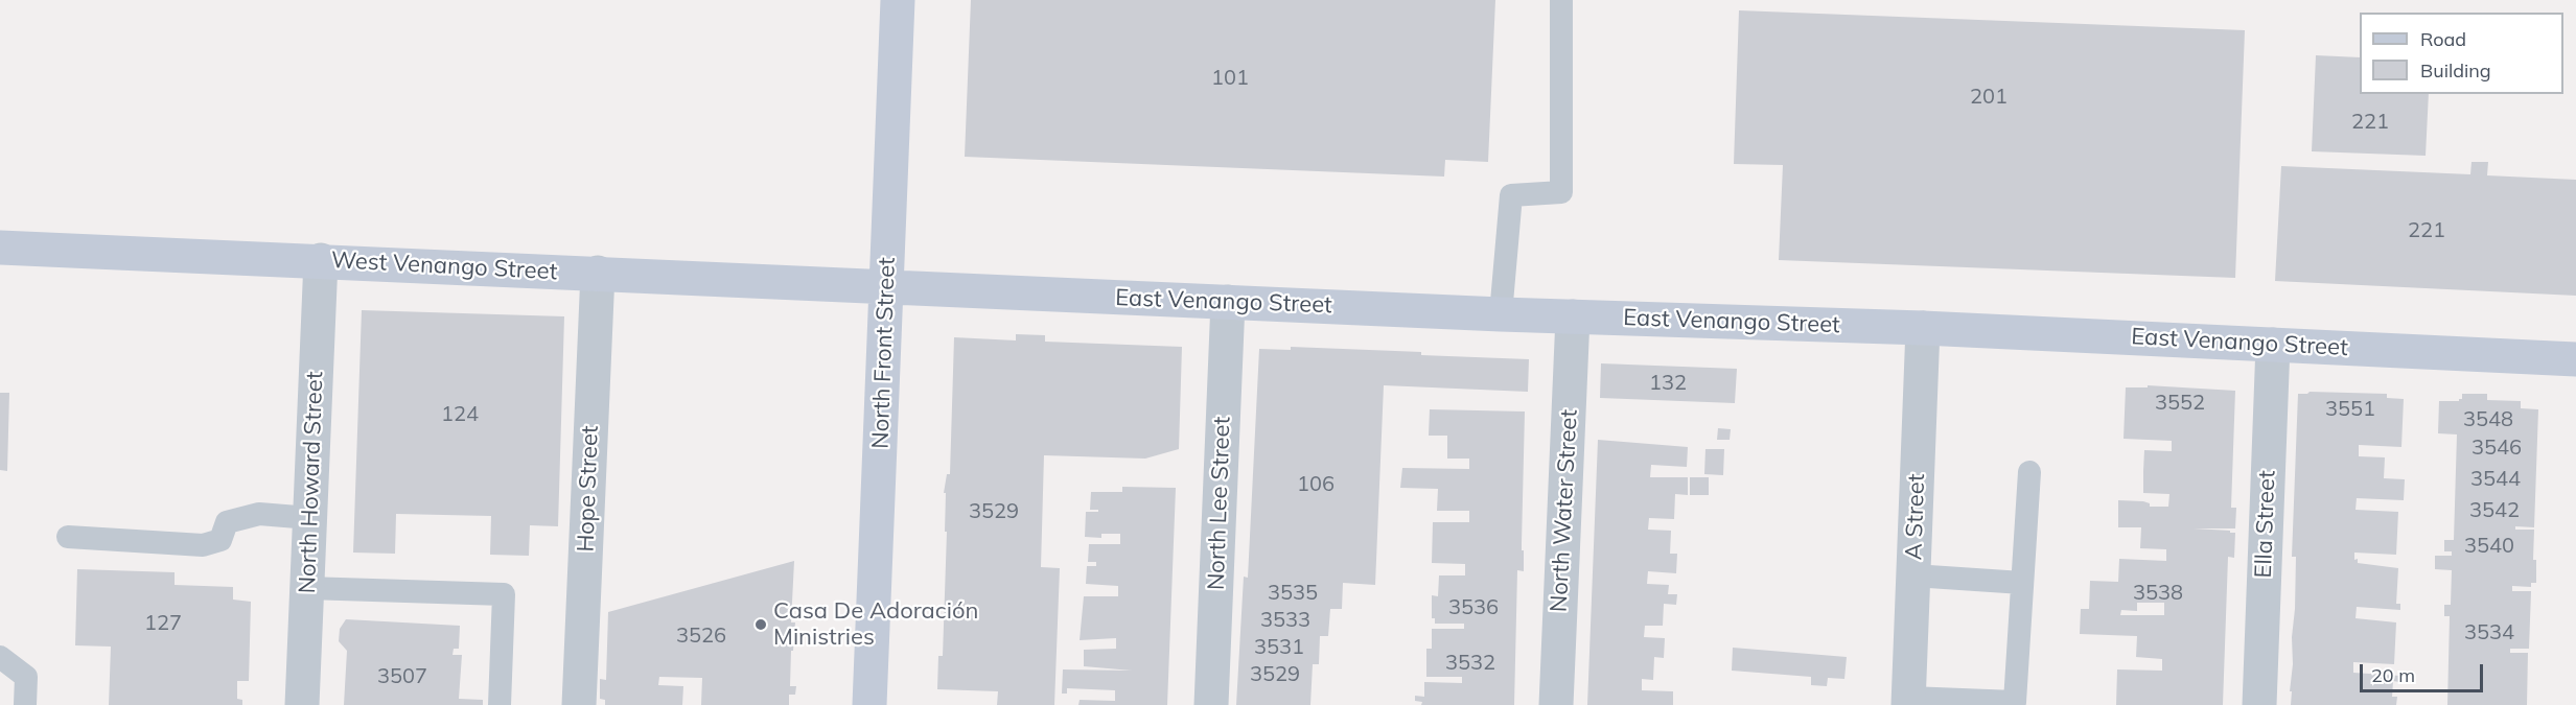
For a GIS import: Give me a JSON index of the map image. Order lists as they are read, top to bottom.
{
  "streets": {
    "main road": ["West Venango Street", "East Venango Street", "North Front Street"],
    "street": [
      "North Howard Street",
      "Hope Street",
      "North Lee Street",
      "North Water Street",
      "A Street",
      "Ella Street"
    ]
  },
  "crossings": [
    ["West Venango Street", "East Venango Street"],
    ["West Venango Street", "North Front Street"],
    ["West Venango Street", "North Howard Street"],
    ["West Venango Street", "Hope Street"],
    ["East Venango Street", "North Front Street"],
    ["East Venango Street", "North Lee Street"],
    ["East Venango Street", "North Water Street"],
    ["East Venango Street", "A Street"],
    ["East Venango Street", "Ella Street"]
  ],
  "places": ["Casa De Adoración Ministries"],
  "house_numbers": [
    "101",
    "201",
    "221",
    "221",
    "132",
    "3552",
    "3551",
    "124",
    "3548",
    "3546",
    "3544",
    "106",
    "3542",
    "3529",
    "3540",
    "3535",
    "3538",
    "3536",
    "3533",
    "127",
    "3534",
    "3526",
    "3531",
    "3532",
    "3529",
    "3507"
  ],
  "legend": ["Road", "Building"],
  "scale_bar": "20 m"
}
